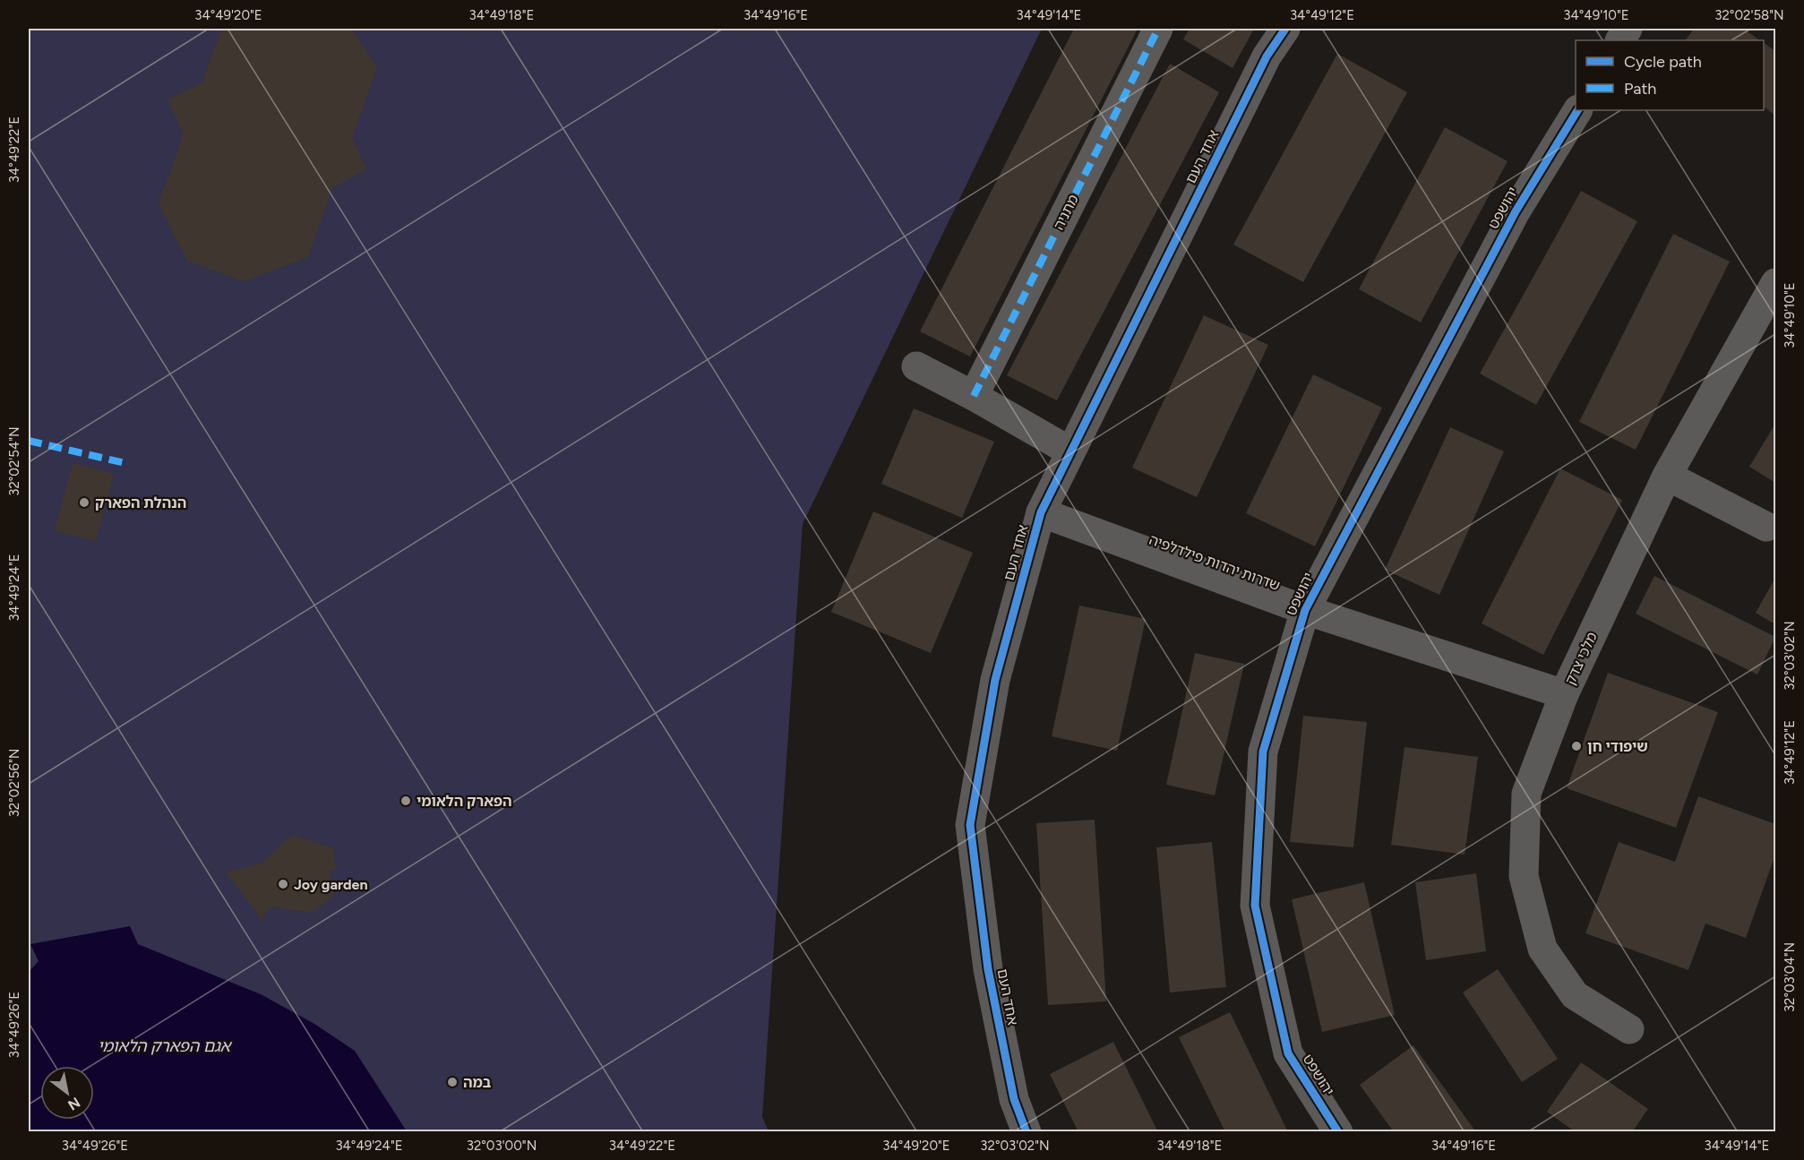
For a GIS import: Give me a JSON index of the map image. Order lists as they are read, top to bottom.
{
  "streets": {
    "street": [
      "אחד העם",
      "יהושפט",
      "מתניה",
      "שדרות יהדות פילדלפיה",
      "מלכי צדק"
    ]
  },
  "crossings": [
    ["אחד העם", "שדרות יהדות פילדלפיה"],
    ["יהושפט", "שדרות יהדות פילדלפיה"],
    ["שדרות יהדות פילדלפיה", "מלכי צדק"]
  ],
  "water": ["אגם הפארק הלאומי"],
  "places": [
    "הנהלת הפארק",
    "שיפודי חן",
    "הפארק הלאומי",
    "Joy garden",
    "במה"
  ],
  "legend": ["Cycle path", "Path"],
  "north": "bottom right",
  "coordinates": [
    "34°49'20\"E",
    "34°49'18\"E",
    "34°49'16\"E",
    "34°49'14\"E",
    "34°49'12\"E",
    "34°49'10\"E",
    "32°02'58\"N",
    "34°49'22\"E",
    "32°02'54\"N",
    "34°49'24\"E",
    "32°03'02\"N",
    "32°02'56\"N",
    "32°03'04\"N",
    "34°49'26\"E",
    "32°03'00\"N"
  ]
}
